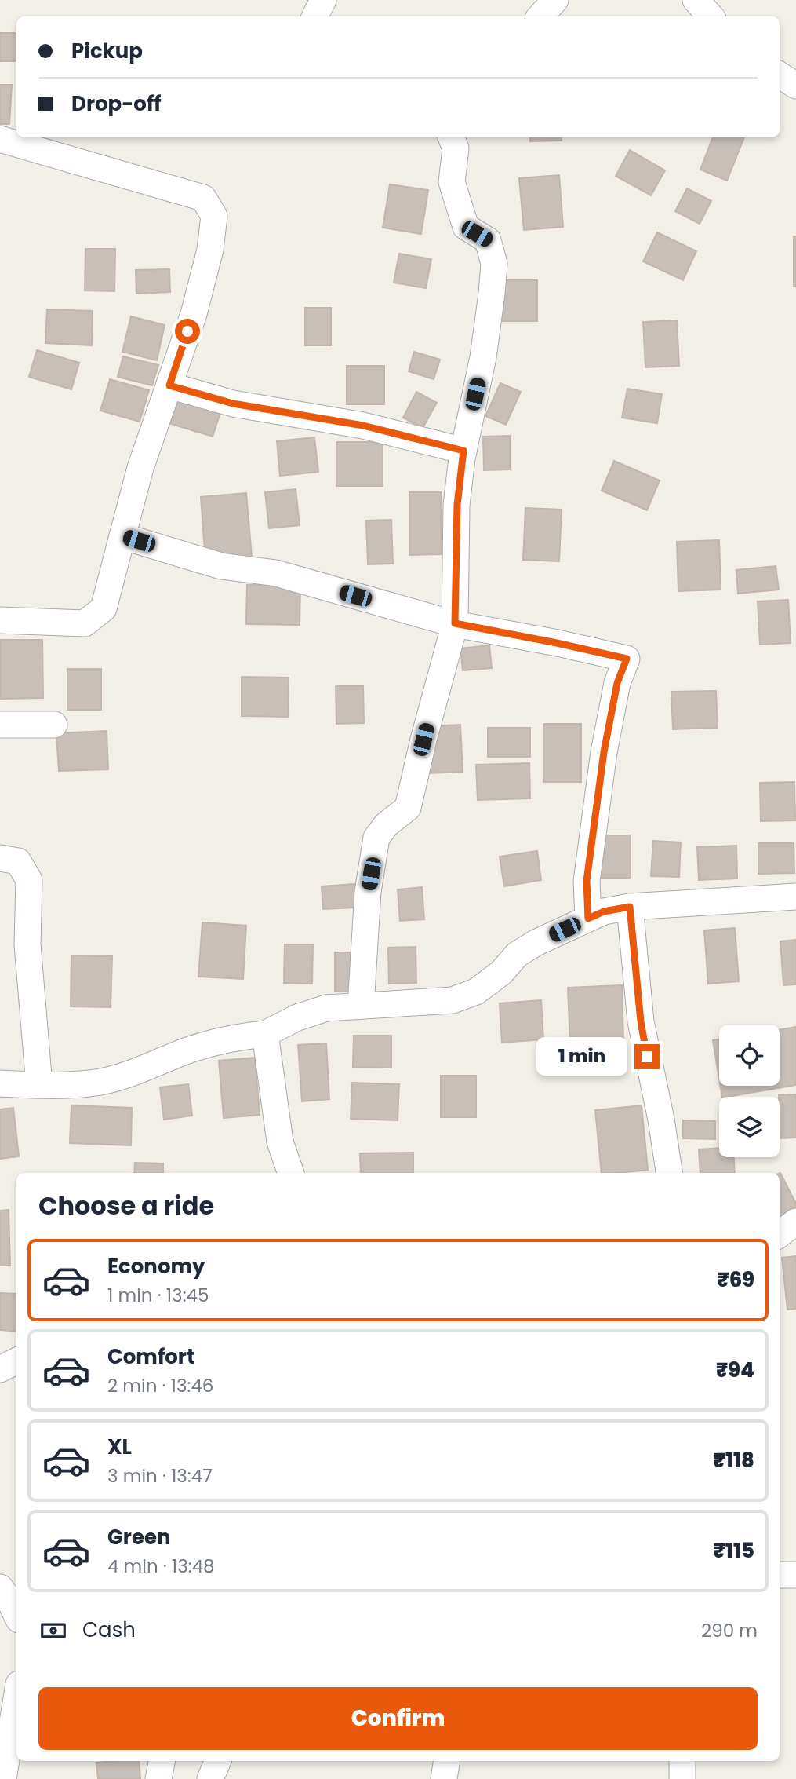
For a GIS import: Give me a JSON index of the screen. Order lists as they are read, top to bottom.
{
  "page": {
    "banner": ["Pickup", "Drop-off"],
    "bubble": "1 min",
    "heading": "Choose a ride",
    "list": [
      {
        "name": "Economy",
        "note": "1 min · 13:45",
        "value": "₹69"
      },
      {
        "name": "Comfort",
        "note": "2 min · 13:46",
        "value": "₹94"
      },
      {
        "name": "XL",
        "note": "3 min · 13:47",
        "value": "₹118"
      },
      {
        "name": "Green",
        "note": "4 min · 13:48",
        "value": "₹115"
      }
    ],
    "pay": ["Cash", "290 m"],
    "buttons": "Confirm"
  }
}
